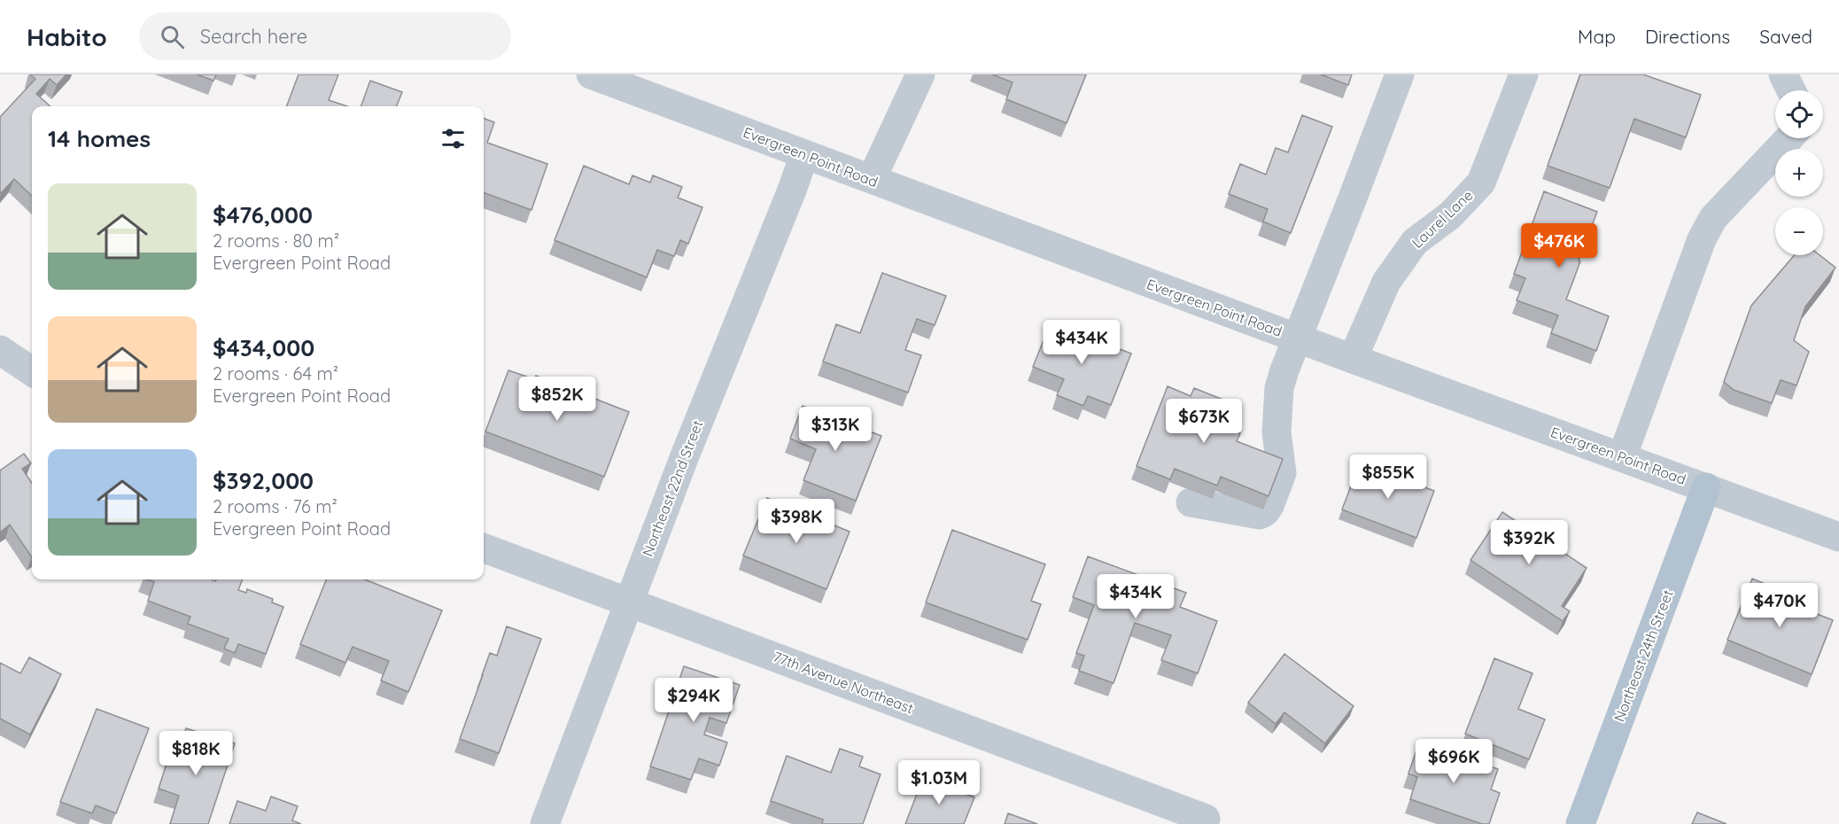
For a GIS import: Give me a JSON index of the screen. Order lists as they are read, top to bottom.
{
  "streets": {
    "main road": ["Northeast 24th Street"],
    "street": [
      "Evergreen Point Road",
      "Laurel Lane",
      "Northeast 22nd Street",
      "77th Avenue Northeast"
    ]
  },
  "crossings": [
    ["Evergreen Point Road", "Laurel Lane"],
    ["Evergreen Point Road", "Northeast 22nd Street"],
    ["Evergreen Point Road", "Northeast 24th Street"],
    ["Northeast 22nd Street", "77th Avenue Northeast"]
  ],
  "page": {
    "header": "Habito",
    "search": "Search here",
    "nav": ["Map", "Directions", "Saved"],
    "map_buttons": ["+", "−"],
    "heading": "14 homes",
    "list": [
      {
        "name": "$476,000",
        "note": "2 rooms · 80 m² · Evergreen Point Road"
      },
      {
        "name": "$434,000",
        "note": "2 rooms · 64 m² · Evergreen Point Road"
      },
      {
        "name": "$392,000",
        "note": "2 rooms · 76 m² · Evergreen Point Road"
      }
    ],
    "price": [
      "$476K",
      "$434K",
      "$852K",
      "$673K",
      "$313K",
      "$855K",
      "$398K",
      "$392K",
      "$434K",
      "$470K",
      "$294K",
      "$818K",
      "$696K",
      "$1.03M"
    ]
  }
}
